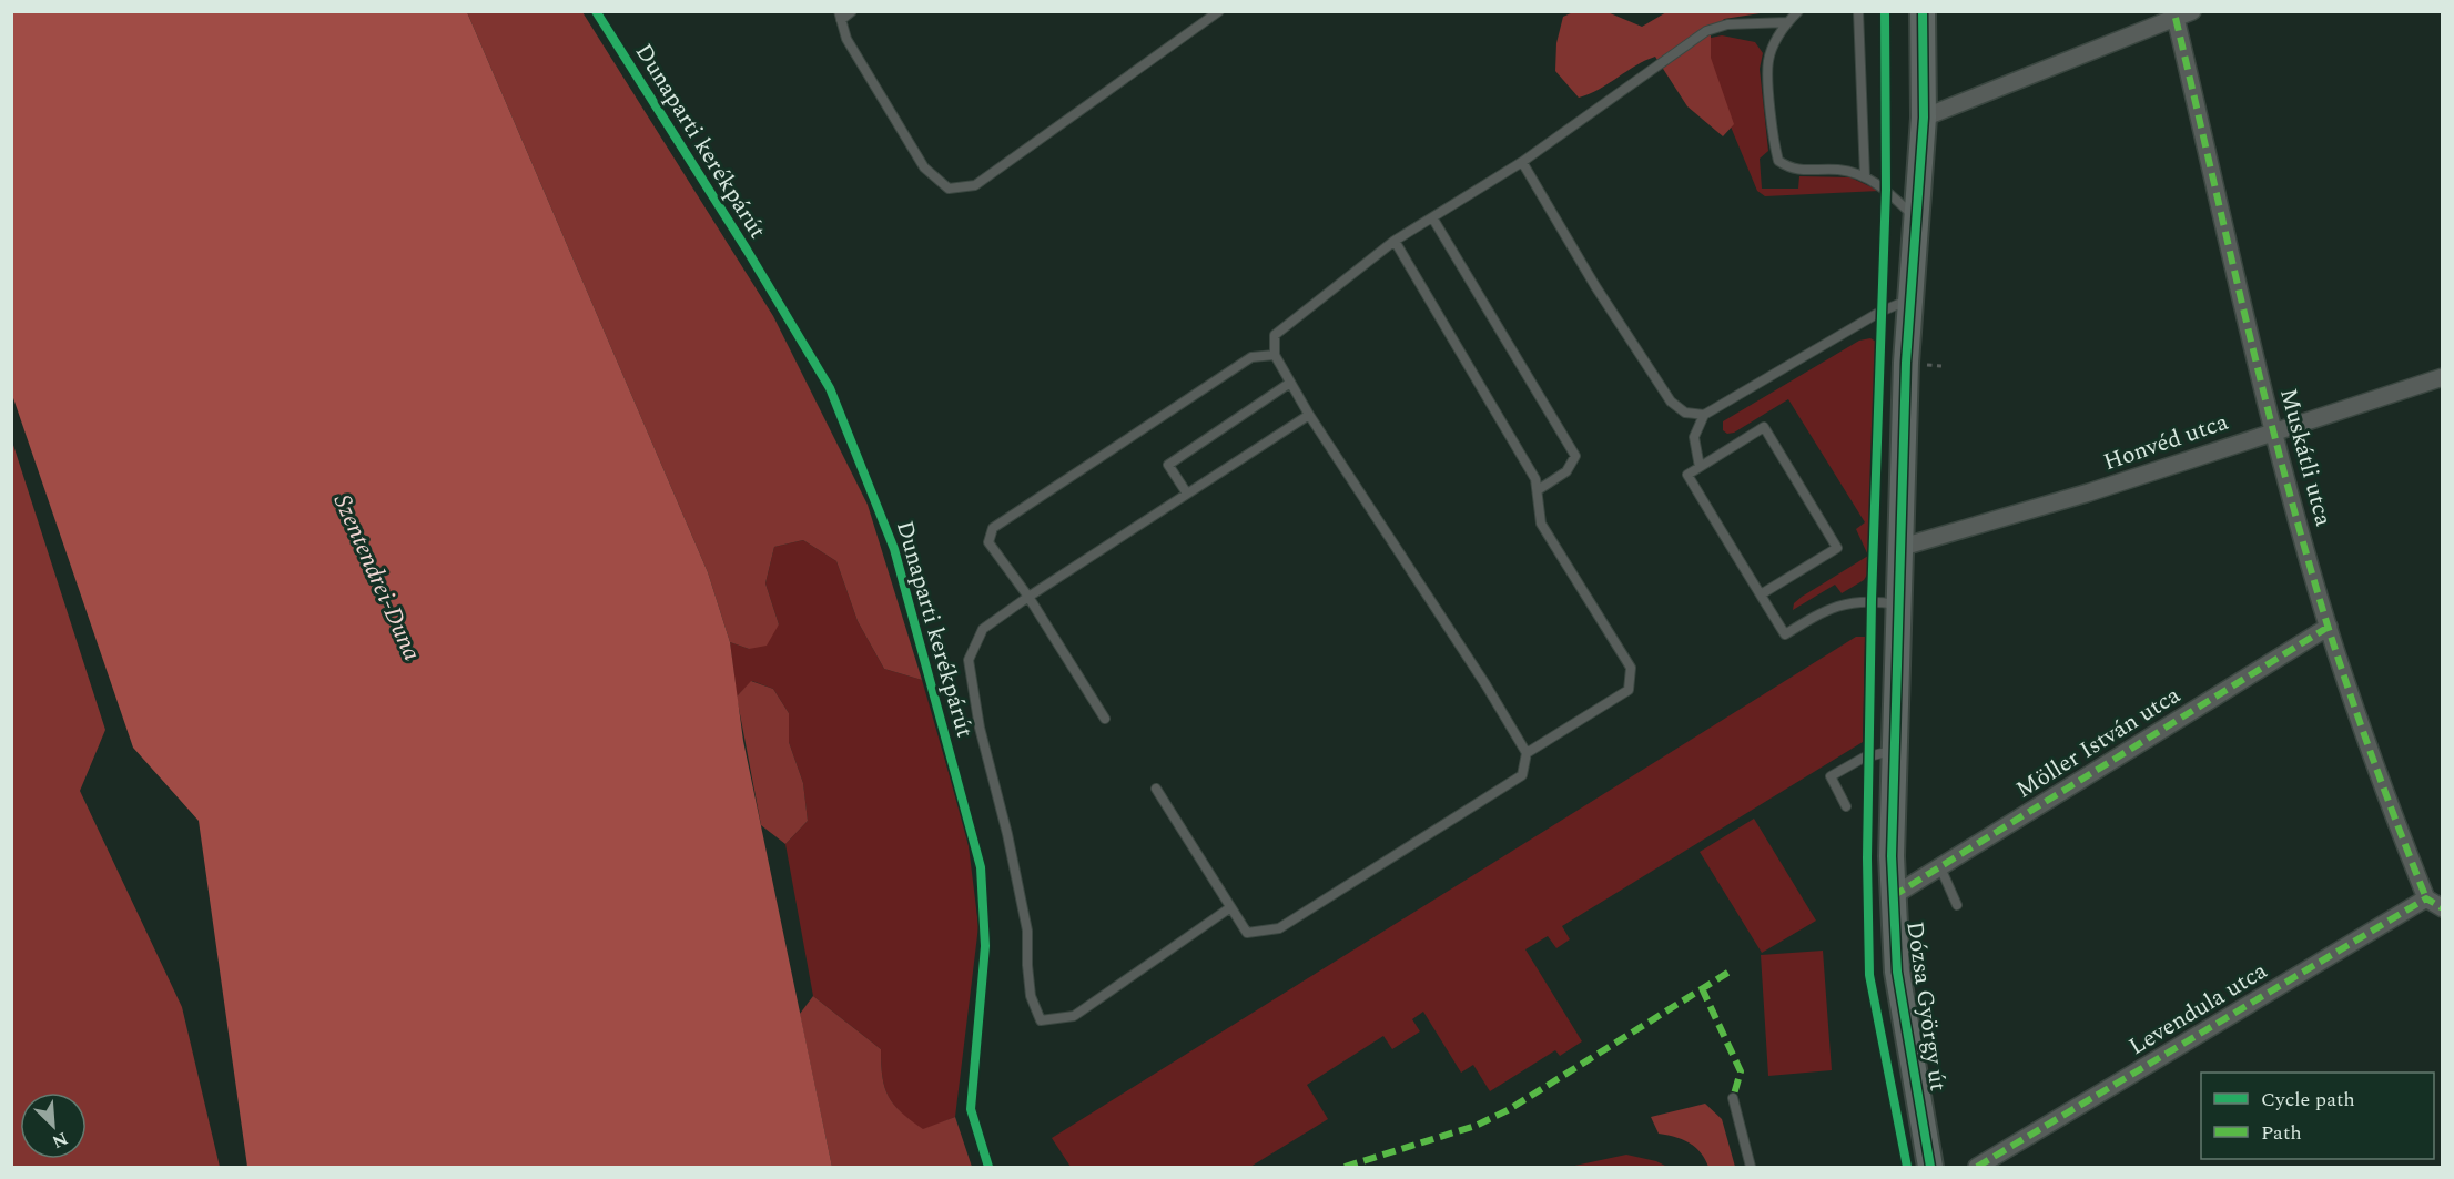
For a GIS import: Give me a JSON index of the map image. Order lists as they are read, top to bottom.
{
  "streets": {
    "main road": ["Dózsa György út"],
    "street": [
      "Honvéd utca",
      "Muskátli utca",
      "Möller István utca",
      "Levendula utca"
    ],
    "cycle path": ["Dunaparti kerékpárút"]
  },
  "crossings": [
    ["Honvéd utca", "Muskátli utca"],
    ["Honvéd utca", "Dózsa György út"],
    ["Muskátli utca", "Möller István utca"],
    ["Muskátli utca", "Levendula utca"],
    ["Möller István utca", "Dózsa György út"]
  ],
  "water": ["Szentendrei-Duna"],
  "legend": ["Cycle path", "Path"],
  "north": "bottom right"
}
